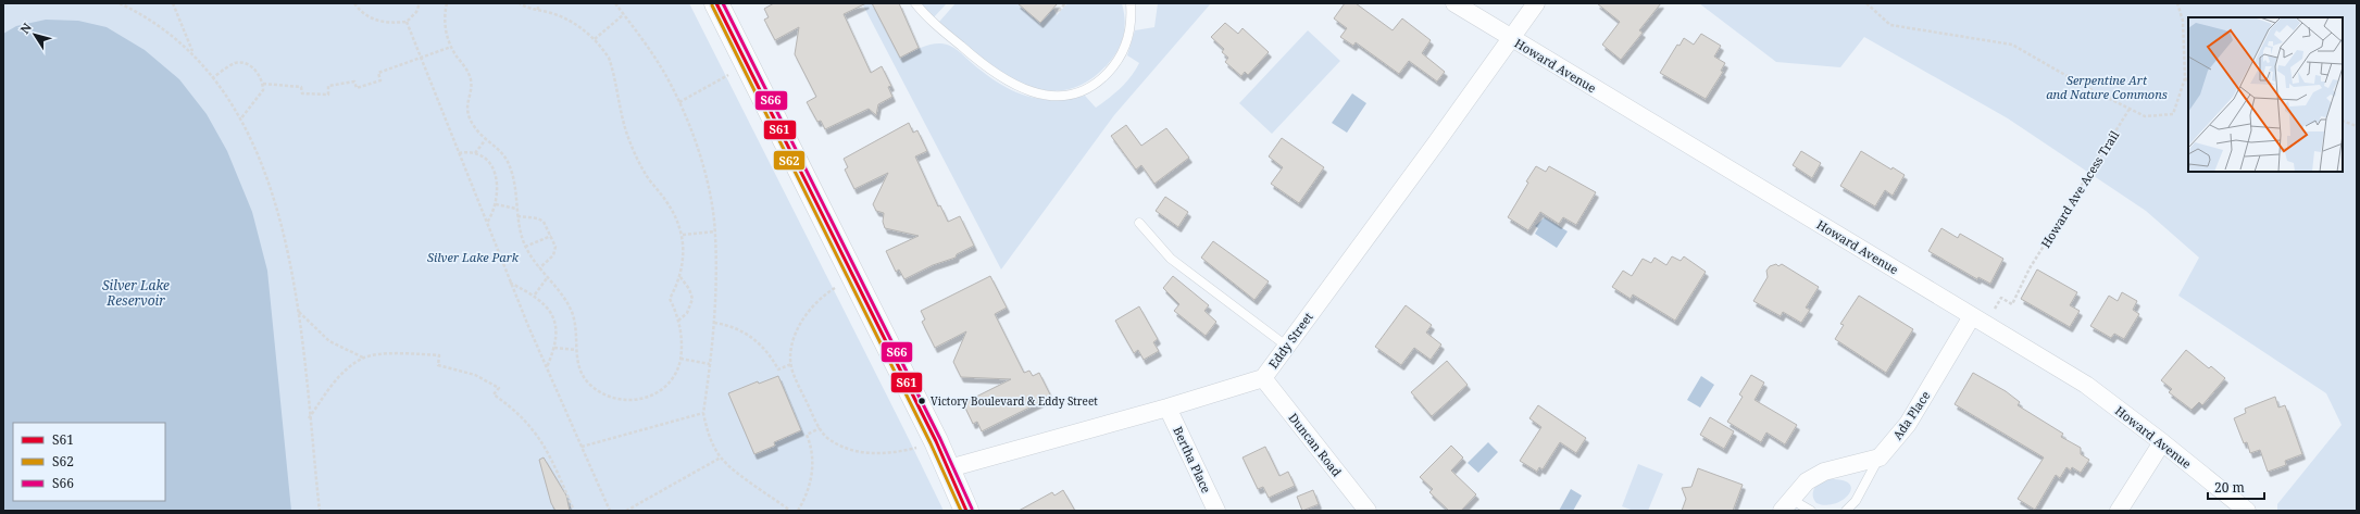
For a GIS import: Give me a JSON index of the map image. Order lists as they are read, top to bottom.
{
  "streets": {
    "street": [
      "Howard Avenue",
      "Eddy Street",
      "Ada Place",
      "Duncan Road",
      "Bertha Place"
    ],
    "path": ["Howard Ave Acess Trail"]
  },
  "crossings": [
    ["Howard Avenue", "Eddy Street"],
    ["Howard Avenue", "Ada Place"],
    ["Eddy Street", "Duncan Road"],
    ["Eddy Street", "Bertha Place"]
  ],
  "water": ["Silver Lake Reservoir"],
  "parks": ["Serpentine Art and Nature Commons", "Silver Lake Park"],
  "places": ["Victory Boulevard & Eddy Street"],
  "lines": ["transit line S61", "transit line S66", "transit line S62"],
  "legend": ["S61", "S62", "S66"],
  "scale_bar": "20 m",
  "north": "top left"
}
